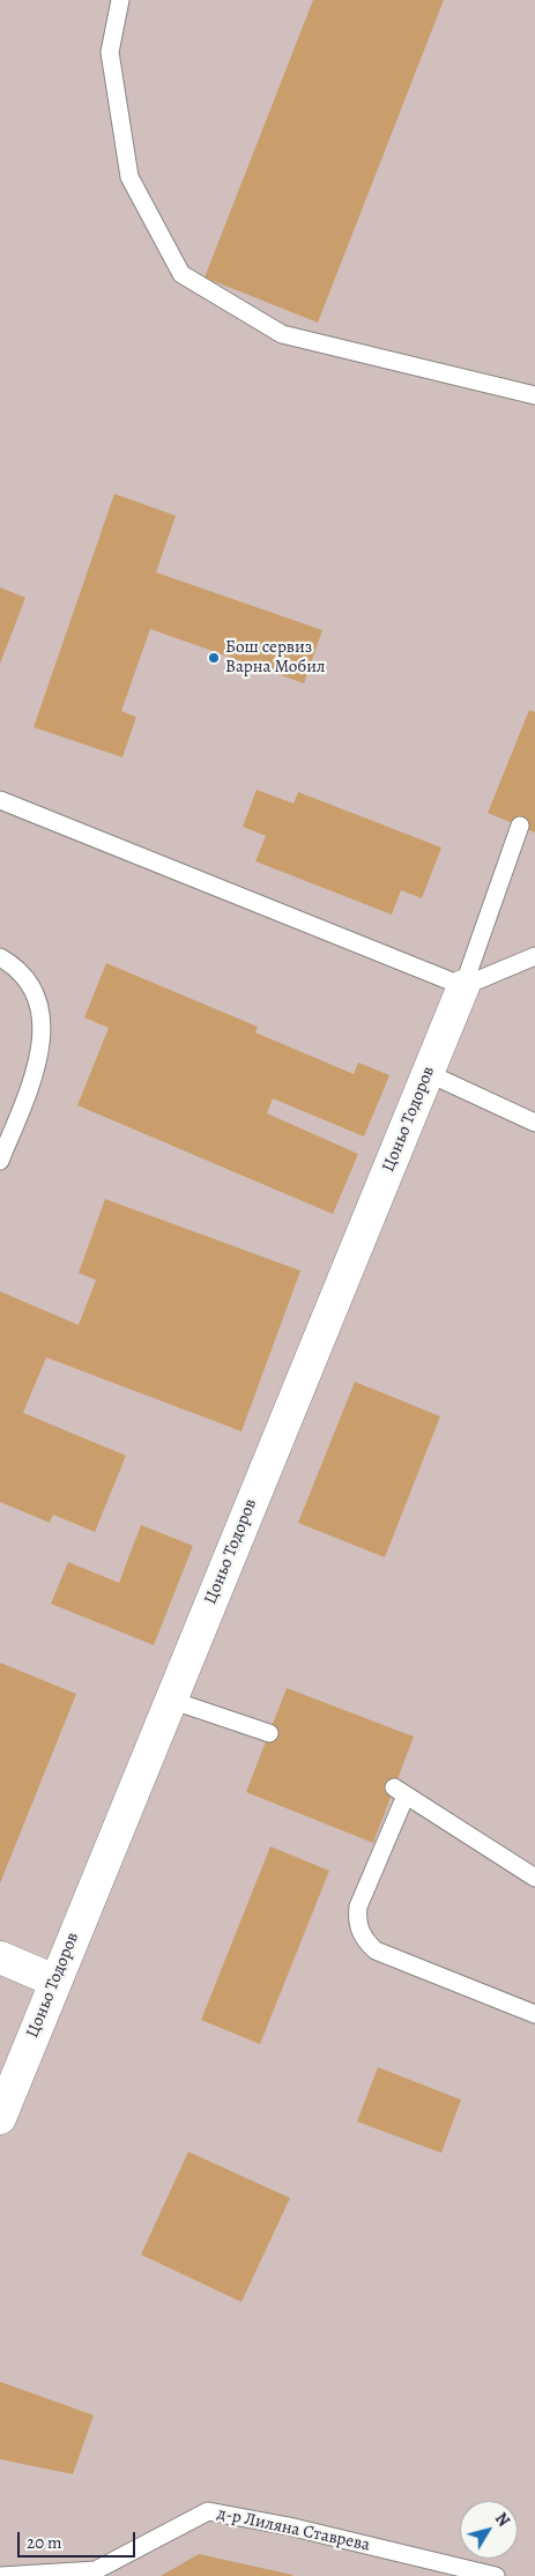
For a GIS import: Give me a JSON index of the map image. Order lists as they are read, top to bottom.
{
  "streets": {
    "street": ["Цоньо Тодоров"],
    "lane": ["д-р Лиляна Ставрева"]
  },
  "places": ["Бош сервиз Варна Мобил"],
  "scale_bar": "20 m",
  "north": "top right"
}
